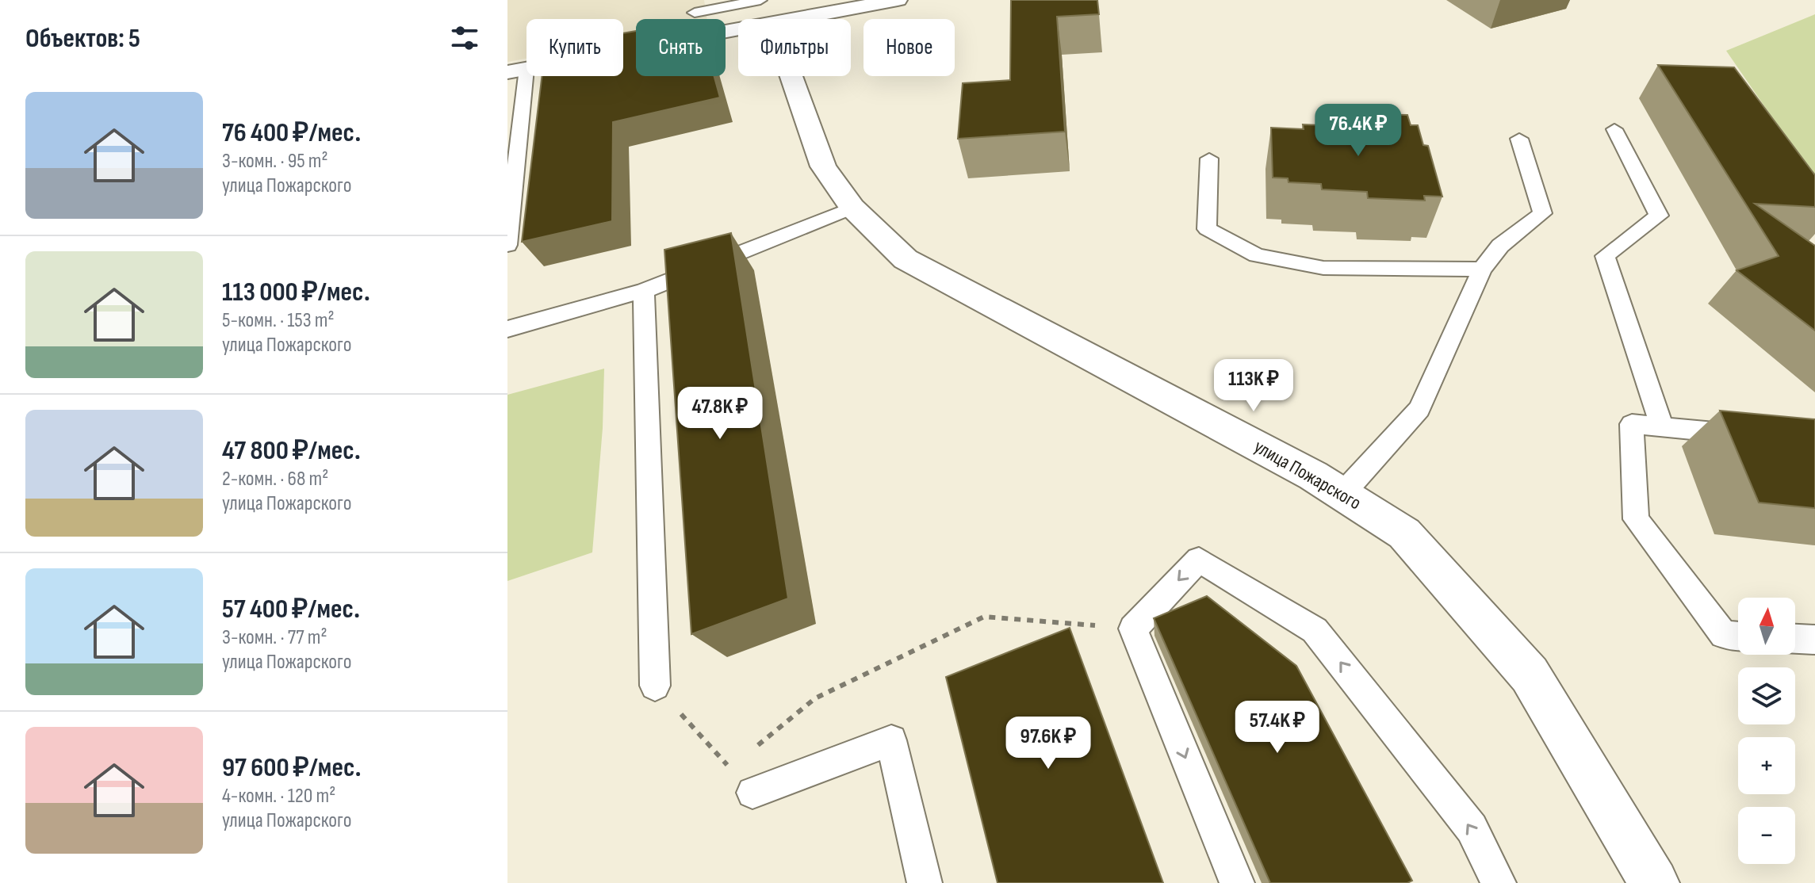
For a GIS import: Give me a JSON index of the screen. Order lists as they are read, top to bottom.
{
  "streets": {
    "street": ["улица Пожарского"]
  },
  "north": "top",
  "page": {
    "heading": "Объектов: 5",
    "chip": [
      "Купить",
      "Снять",
      "Фильтры",
      "Новое"
    ],
    "list": [
      {
        "name": "76 400 ₽/мес.",
        "note": "3-комн. · 95 m² · улица Пожарского"
      },
      {
        "name": "113 000 ₽/мес.",
        "note": "5-комн. · 153 m² · улица Пожарского"
      },
      {
        "name": "47 800 ₽/мес.",
        "note": "2-комн. · 68 m² · улица Пожарского"
      },
      {
        "name": "57 400 ₽/мес.",
        "note": "3-комн. · 77 m² · улица Пожарского"
      },
      {
        "name": "97 600 ₽/мес.",
        "note": "4-комн. · 120 m² · улица Пожарского"
      }
    ],
    "price": [
      "76.4K ₽",
      "113K ₽",
      "47.8K ₽",
      "57.4K ₽",
      "97.6K ₽"
    ],
    "map_buttons": ["+", "−"]
  }
}
